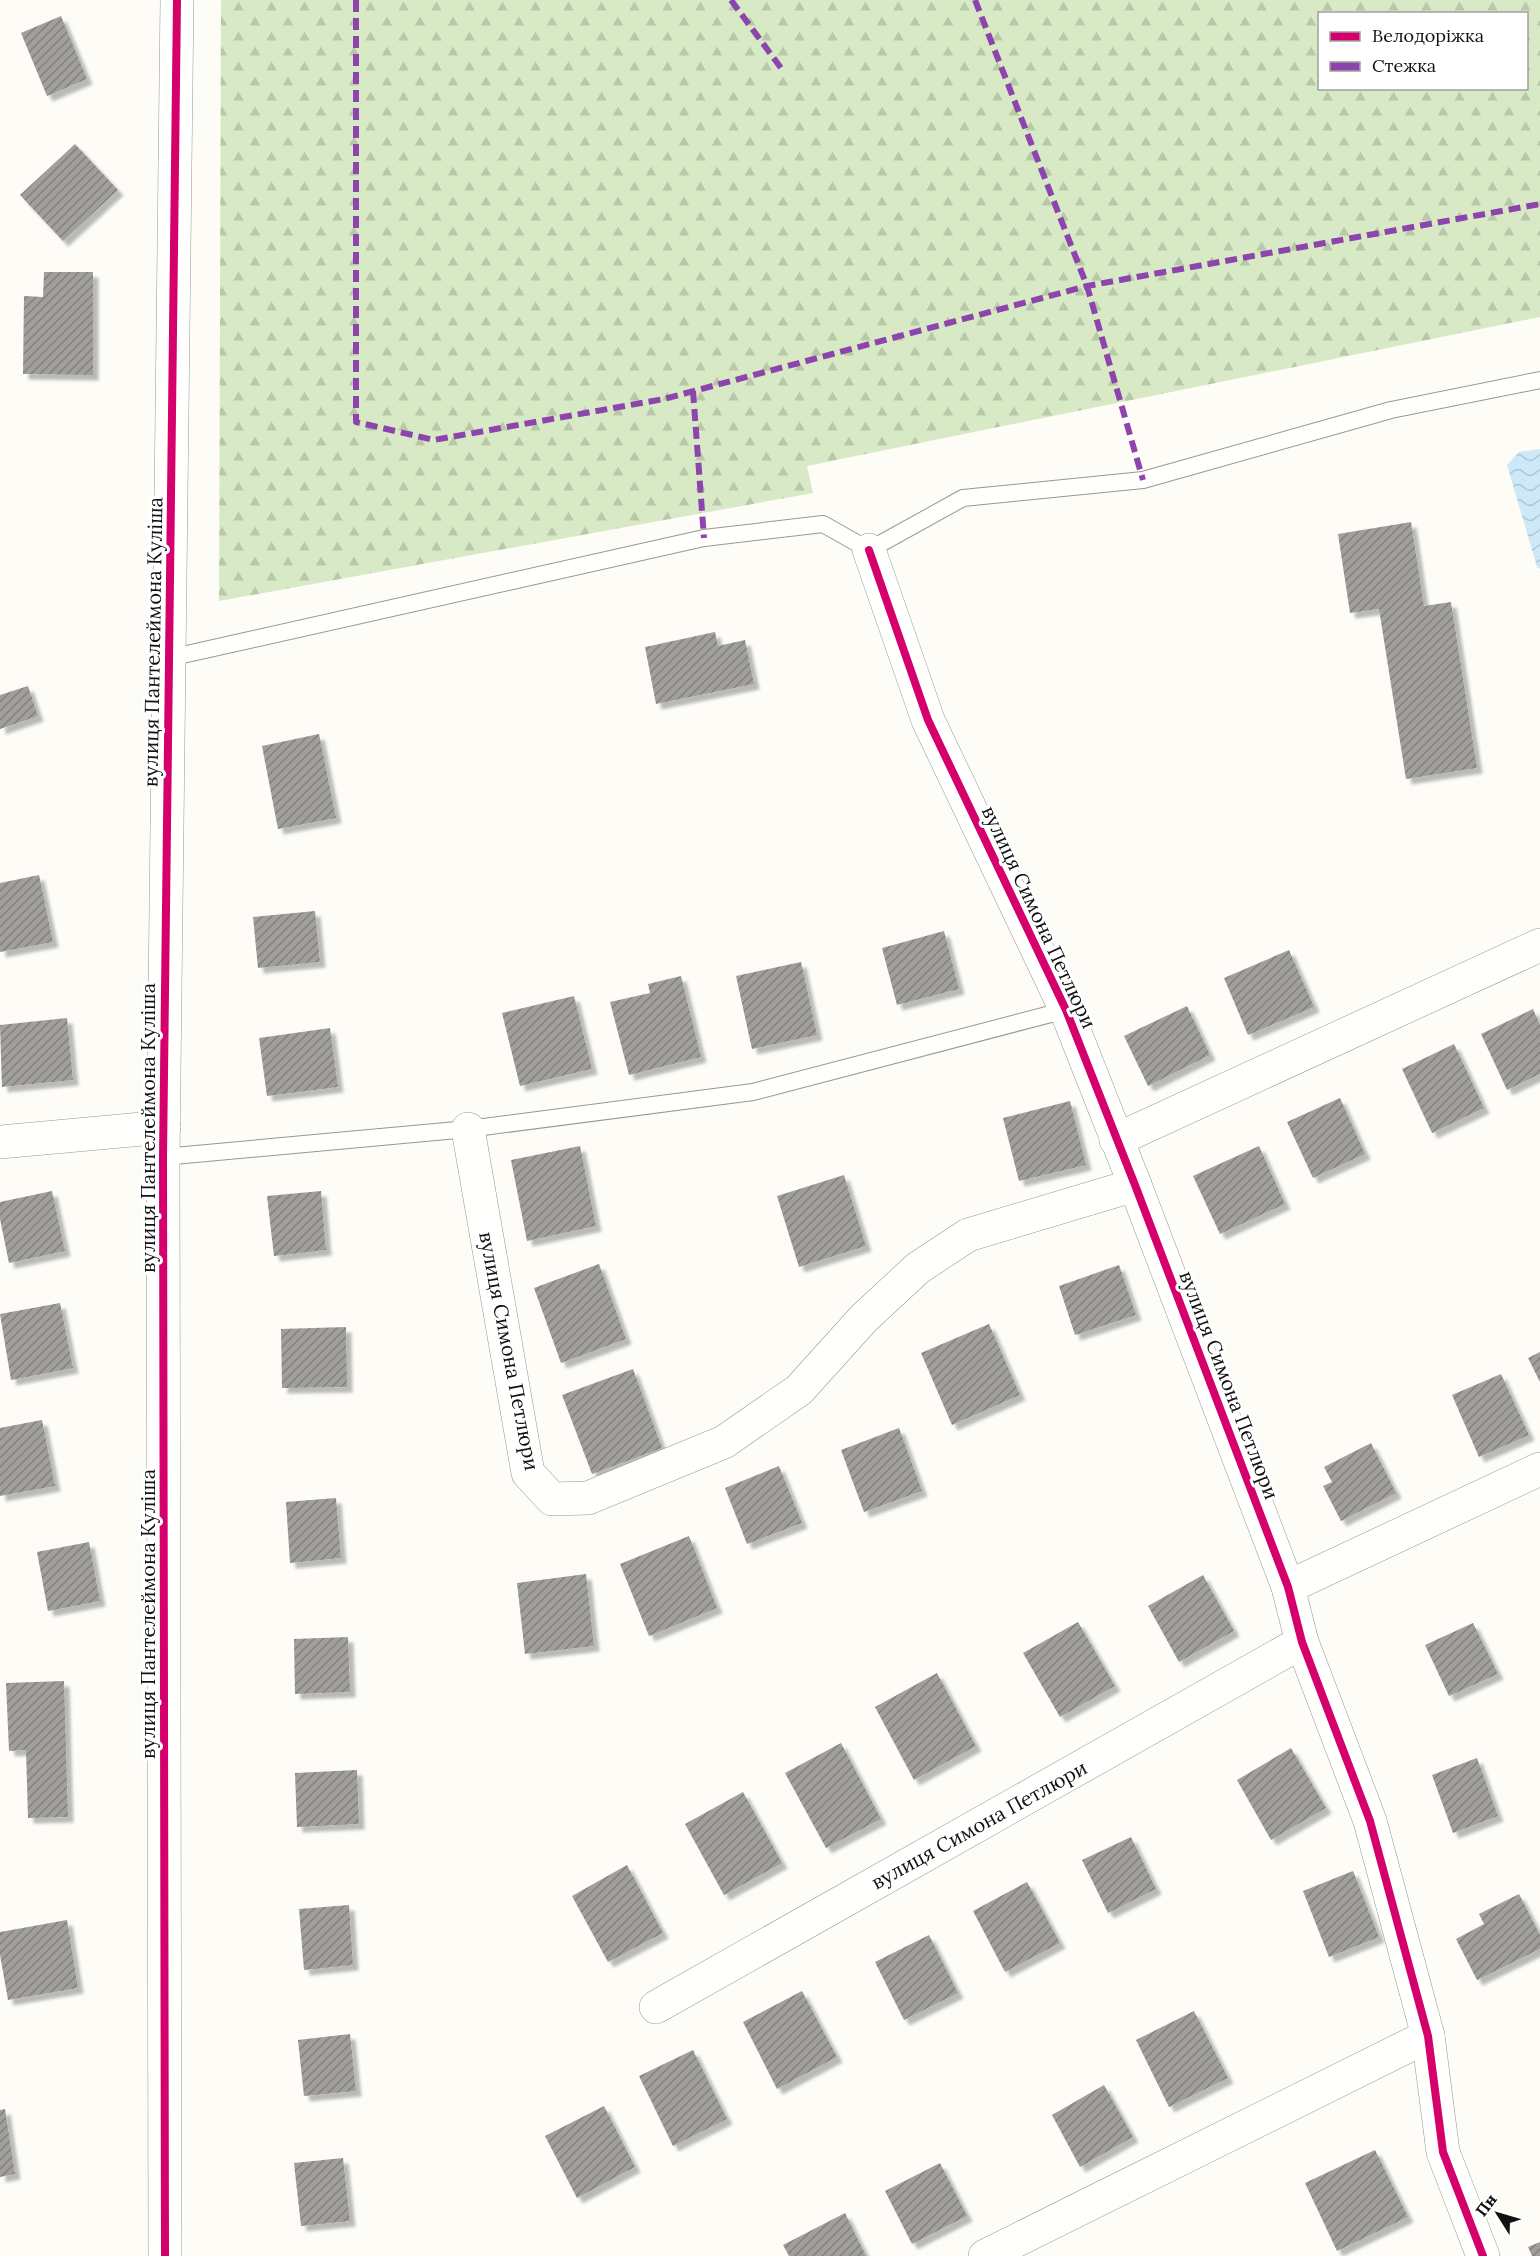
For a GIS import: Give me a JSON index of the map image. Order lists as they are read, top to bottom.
{
  "streets": {
    "street": ["вулиця Пантелеймона Куліша", "вулиця Симона Петлюри"]
  },
  "legend": ["Велодоріжка", "Стежка"],
  "north": "top left"
}
